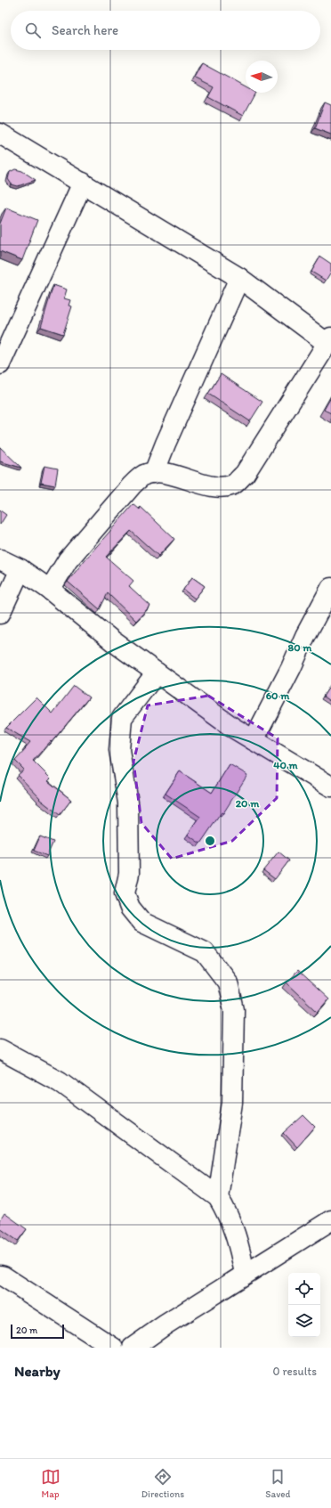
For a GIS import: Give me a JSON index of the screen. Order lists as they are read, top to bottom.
{
  "scale_bar": "20 m",
  "north": "left",
  "page": {
    "search": "Search here",
    "scale": "20 m",
    "heading": ["Nearby", "0 results"],
    "nav": ["Map", "Directions", "Saved"]
  },
  "rings": [
    "80 m",
    "60 m",
    "40 m",
    "20 m"
  ]
}
